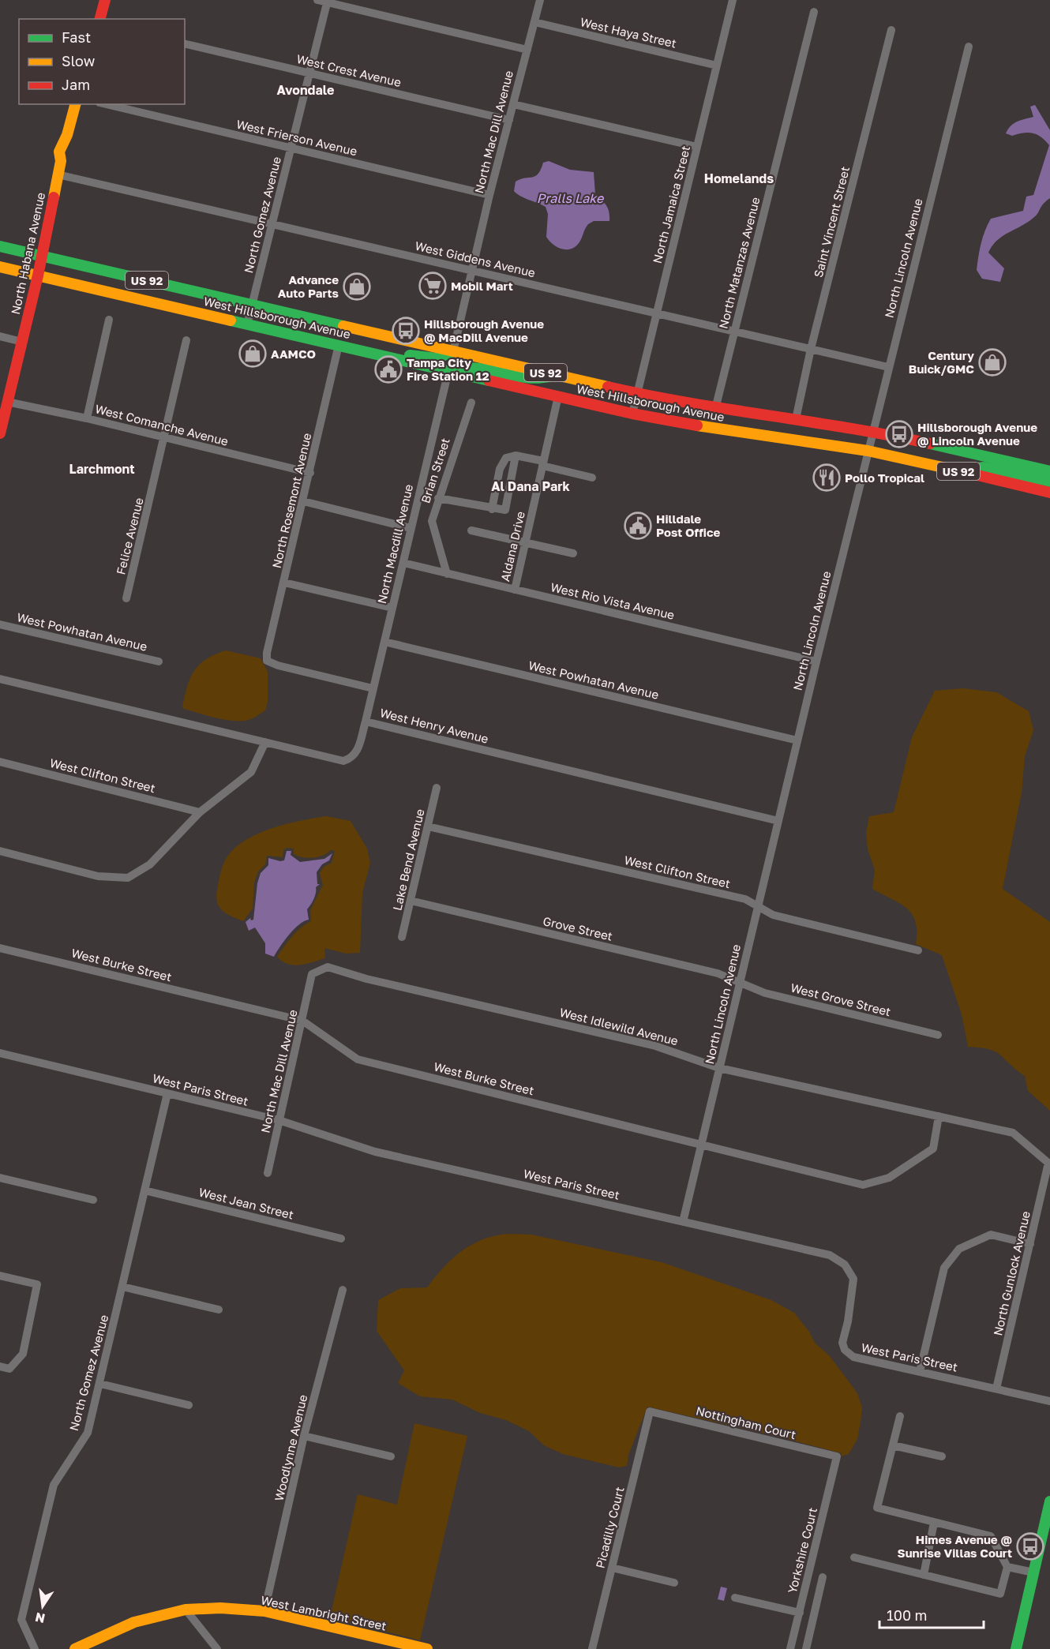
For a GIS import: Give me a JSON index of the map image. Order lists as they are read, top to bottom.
{
  "streets": {
    "main road": [
      "North Habana Avenue",
      "US 92",
      "West Hillsborough Avenue",
      "West Lambright Street"
    ],
    "street": [
      "West Haya Street",
      "West Crest Avenue",
      "North Mac Dill Avenue",
      "West Frierson Avenue",
      "North Jamaica Street",
      "North Gomez Avenue",
      "Saint Vincent Street",
      "North Lincoln Avenue",
      "West Giddens Avenue",
      "North Matanzas Avenue",
      "West Comanche Avenue",
      "Brian Street",
      "North Rosemont Avenue",
      "Felice Avenue",
      "North Macdill Avenue",
      "Aldana Drive",
      "West Rio Vista Avenue",
      "West Powhatan Avenue",
      "West Henry Avenue",
      "West Clifton Street",
      "Lake Bend Avenue",
      "Grove Street",
      "West Burke Street",
      "West Grove Street",
      "West Idlewild Avenue",
      "West Paris Street",
      "West Jean Street",
      "North Gunlock Avenue",
      "Nottingham Court",
      "Woodlynne Avenue",
      "Picadilly Court",
      "Yorkshire Court"
    ]
  },
  "crossings": [
    ["West Haya Street", "North Mac Dill Avenue"],
    ["West Haya Street", "North Jamaica Street"],
    ["West Crest Avenue", "North Mac Dill Avenue"],
    ["West Crest Avenue", "North Gomez Avenue"],
    ["North Mac Dill Avenue", "West Frierson Avenue"],
    ["North Mac Dill Avenue", "West Giddens Avenue"],
    ["North Mac Dill Avenue", "West Burke Street"],
    ["North Mac Dill Avenue", "West Idlewild Avenue"],
    ["North Mac Dill Avenue", "West Paris Street"],
    ["West Frierson Avenue", "North Gomez Avenue"],
    ["North Jamaica Street", "West Giddens Avenue"],
    ["North Jamaica Street", "West Hillsborough Avenue"],
    ["North Gomez Avenue", "West Giddens Avenue"],
    ["North Gomez Avenue", "West Hillsborough Avenue"],
    ["North Gomez Avenue", "West Paris Street"],
    ["North Gomez Avenue", "West Jean Street"],
    ["Saint Vincent Street", "West Giddens Avenue"],
    ["Saint Vincent Street", "West Hillsborough Avenue"],
    ["North Habana Avenue", "West Giddens Avenue"],
    ["North Habana Avenue", "West Hillsborough Avenue"],
    ["North Habana Avenue", "West Comanche Avenue"],
    ["North Lincoln Avenue", "West Giddens Avenue"],
    ["North Lincoln Avenue", "West Hillsborough Avenue"],
    ["North Lincoln Avenue", "West Rio Vista Avenue"],
    ["North Lincoln Avenue", "West Powhatan Avenue"],
    ["North Lincoln Avenue", "West Henry Avenue"],
    ["North Lincoln Avenue", "West Clifton Street"],
    ["North Lincoln Avenue", "Grove Street"],
    ["North Lincoln Avenue", "West Burke Street"],
    ["North Lincoln Avenue", "West Grove Street"],
    ["North Lincoln Avenue", "West Idlewild Avenue"],
    ["North Lincoln Avenue", "West Paris Street"],
    ["West Giddens Avenue", "North Matanzas Avenue"],
    ["North Matanzas Avenue", "West Hillsborough Avenue"],
    ["West Hillsborough Avenue", "North Rosemont Avenue"],
    ["West Hillsborough Avenue", "North Macdill Avenue"],
    ["West Hillsborough Avenue", "Aldana Drive"],
    ["West Comanche Avenue", "North Rosemont Avenue"],
    ["West Comanche Avenue", "Felice Avenue"],
    ["Brian Street", "West Rio Vista Avenue"],
    ["North Rosemont Avenue", "North Macdill Avenue"],
    ["North Macdill Avenue", "West Rio Vista Avenue"],
    ["North Macdill Avenue", "West Powhatan Avenue"],
    ["North Macdill Avenue", "West Henry Avenue"],
    ["Aldana Drive", "West Rio Vista Avenue"],
    ["West Clifton Street", "Lake Bend Avenue"],
    ["Lake Bend Avenue", "Grove Street"],
    ["Grove Street", "West Grove Street"],
    ["West Burke Street", "West Idlewild Avenue"],
    ["West Idlewild Avenue", "North Gunlock Avenue"],
    ["West Paris Street", "North Gunlock Avenue"],
    ["Nottingham Court", "Picadilly Court"],
    ["Nottingham Court", "Yorkshire Court"],
    ["Woodlynne Avenue", "West Lambright Street"]
  ],
  "districts": [
    "Avondale",
    "Homelands",
    "Larchmont",
    "Al Dana Park"
  ],
  "water": ["Pralls Lake"],
  "places": {
    "supermarket": ["Mobil Mart"],
    "shop": ["Advance Auto Parts", "AAMCO", "Century Buick/GMC"],
    "bus stop": ["Hillsborough Avenue @ MacDill Avenue", "Hillsborough Avenue @ Lincoln Avenue", "Himes Avenue @ Sunrise Villas Court"],
    "public building": ["Tampa City Fire Station 12", "Hilldale Post Office"],
    "restaurant": ["Pollo Tropical"]
  },
  "legend": ["Fast", "Slow", "Jam"],
  "scale_bar": "100 m",
  "north": "bottom"
}
